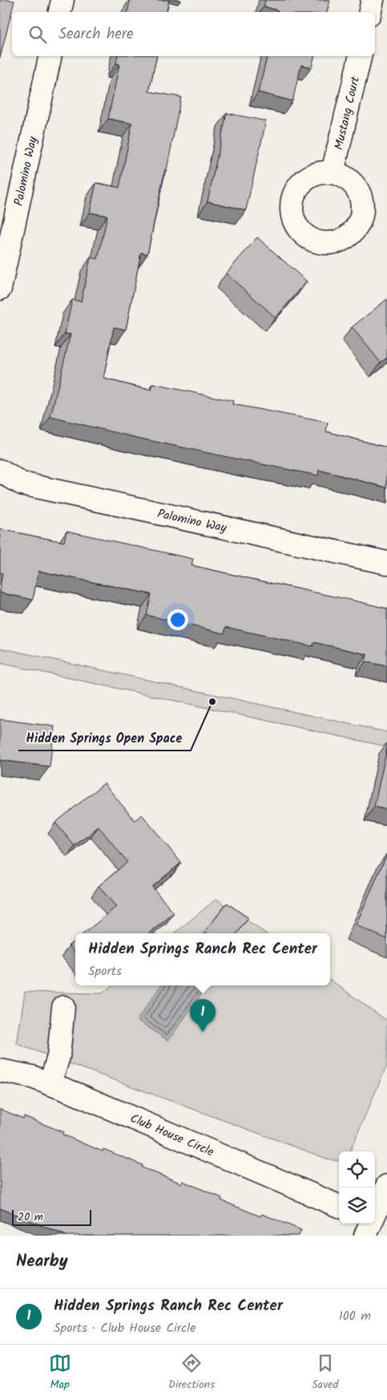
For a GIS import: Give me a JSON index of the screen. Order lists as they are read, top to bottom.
{
  "streets": {
    "street": ["Mustang Court", "Palomino Way", "Club House Circle"]
  },
  "places": ["Hidden Springs Open Space"],
  "scale_bar": "20 m",
  "page": {
    "search": "Search here",
    "popup": ["Hidden Springs Ranch Rec Center", "Sports"],
    "pins": "1",
    "scale": "20 m",
    "heading": "Nearby",
    "list": [
      {
        "mark": "1",
        "name": "Hidden Springs Ranch Rec Center",
        "note": "Sports · Club House Circle",
        "value": "100 m"
      }
    ],
    "nav": ["Map", "Directions", "Saved"]
  }
}
